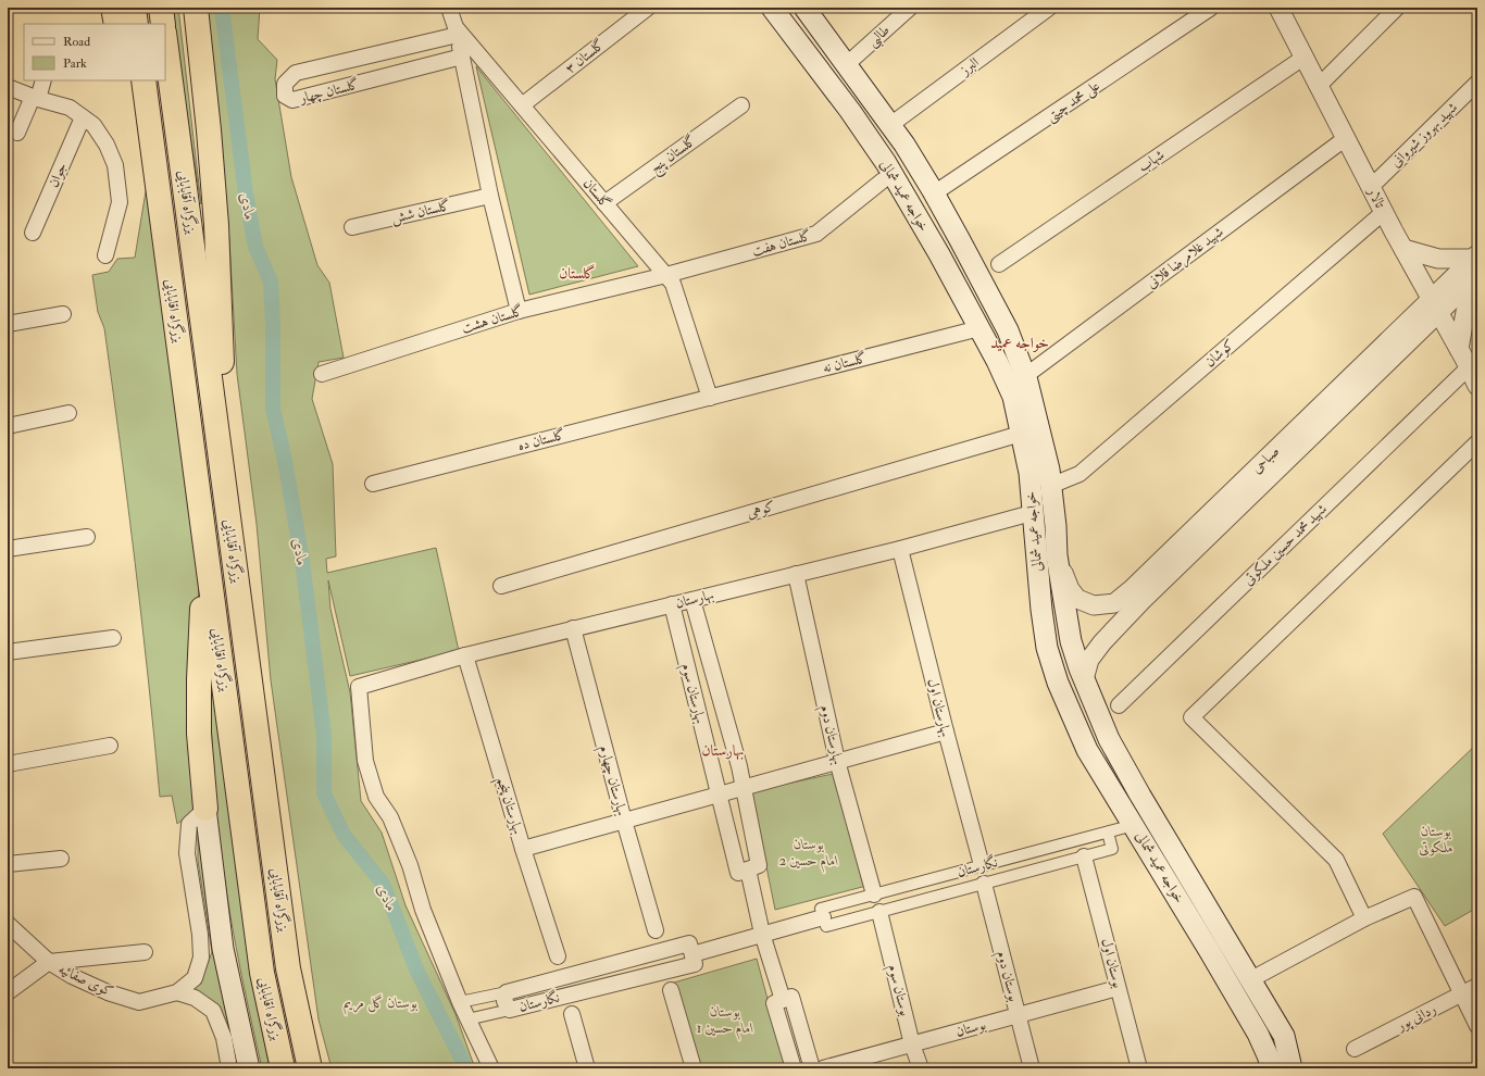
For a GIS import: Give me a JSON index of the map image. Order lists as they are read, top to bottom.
{
  "streets": {
    "highway": ["بزرگراه آقابابایی", "بزرگراه اقابابایی"],
    "main road": ["خواجه عمید شمالی"],
    "street": [
      "طالبی",
      "گلستان ۳",
      "البرز",
      "گلستان چهار",
      "علی محمد چیتی",
      "شهید بهروز شیروانی",
      "گلستان پنج",
      "شهاب",
      "جوان",
      "گلستان",
      "تالار",
      "گلستان شش",
      "گلستان هفت",
      "شهید غلامرضا قلانی",
      "گلستان هشت",
      "کوشان",
      "گلستان نه",
      "گلستان ده",
      "صباحی",
      "کوهی",
      "شهید محمد حسین ملکوتی",
      "بهارستان",
      "بهارستان سوم",
      "بهارستان اول",
      "بهارستان دوم",
      "بهارستان چهارم",
      "بهارستان پنجم",
      "نگارستان",
      "بوستان اول",
      "بوستان دوم",
      "کوی صفائیه",
      "بوستان سوم",
      "ردانی پور",
      "بوستان"
    ]
  },
  "crossings": [
    ["طالبی", "خواجه عمید شمالی"],
    ["گلستان ۳", "گلستان"],
    ["البرز", "خواجه عمید شمالی"],
    ["گلستان چهار", "گلستان"],
    ["علی محمد چیتی", "خواجه عمید شمالی"],
    ["شهید بهروز شیروانی", "تالار"],
    ["گلستان پنج", "گلستان"],
    ["شهاب", "تالار"],
    ["گلستان", "گلستان هفت"],
    ["گلستان", "گلستان هشت"],
    ["گلستان", "گلستان نه"],
    ["گلستان", "گلستان ده"],
    ["خواجه عمید شمالی", "شهید غلامرضا قلانی"],
    ["خواجه عمید شمالی", "کوشان"],
    ["خواجه عمید شمالی", "گلستان نه"],
    ["خواجه عمید شمالی", "صباحی"],
    ["خواجه عمید شمالی", "کوهی"],
    ["خواجه عمید شمالی", "شهید محمد حسین ملکوتی"],
    ["خواجه عمید شمالی", "بهارستان"],
    ["خواجه عمید شمالی", "نگارستان"],
    ["تالار", "شهید غلامرضا قلانی"],
    ["تالار", "کوشان"],
    ["تالار", "صباحی"],
    ["تالار", "شهید محمد حسین ملکوتی"],
    ["بزرگراه آقابابایی", "بزرگراه اقابابایی"],
    ["گلستان هفت", "گلستان هشت"],
    ["گلستان نه", "گلستان ده"],
    ["بهارستان", "بهارستان سوم"],
    ["بهارستان", "بهارستان اول"],
    ["بهارستان", "بهارستان دوم"],
    ["بهارستان", "بهارستان چهارم"],
    ["بهارستان", "بهارستان پنجم"],
    ["بهارستان اول", "نگارستان"],
    ["بهارستان دوم", "نگارستان"],
    ["بوستان اول", "بوستان"],
    ["بوستان دوم", "بوستان"],
    ["بوستان سوم", "بوستان"]
  ],
  "districts": ["گلستان", "خواجه عمید", "بهارستان"],
  "water": ["مادی"],
  "parks": [
    "بوستان ملکوتی",
    "بوستان امام حسین 2",
    "بوستان گل مریم",
    "بوستان امام حسین 1"
  ],
  "legend": ["Road", "Park"]
}
